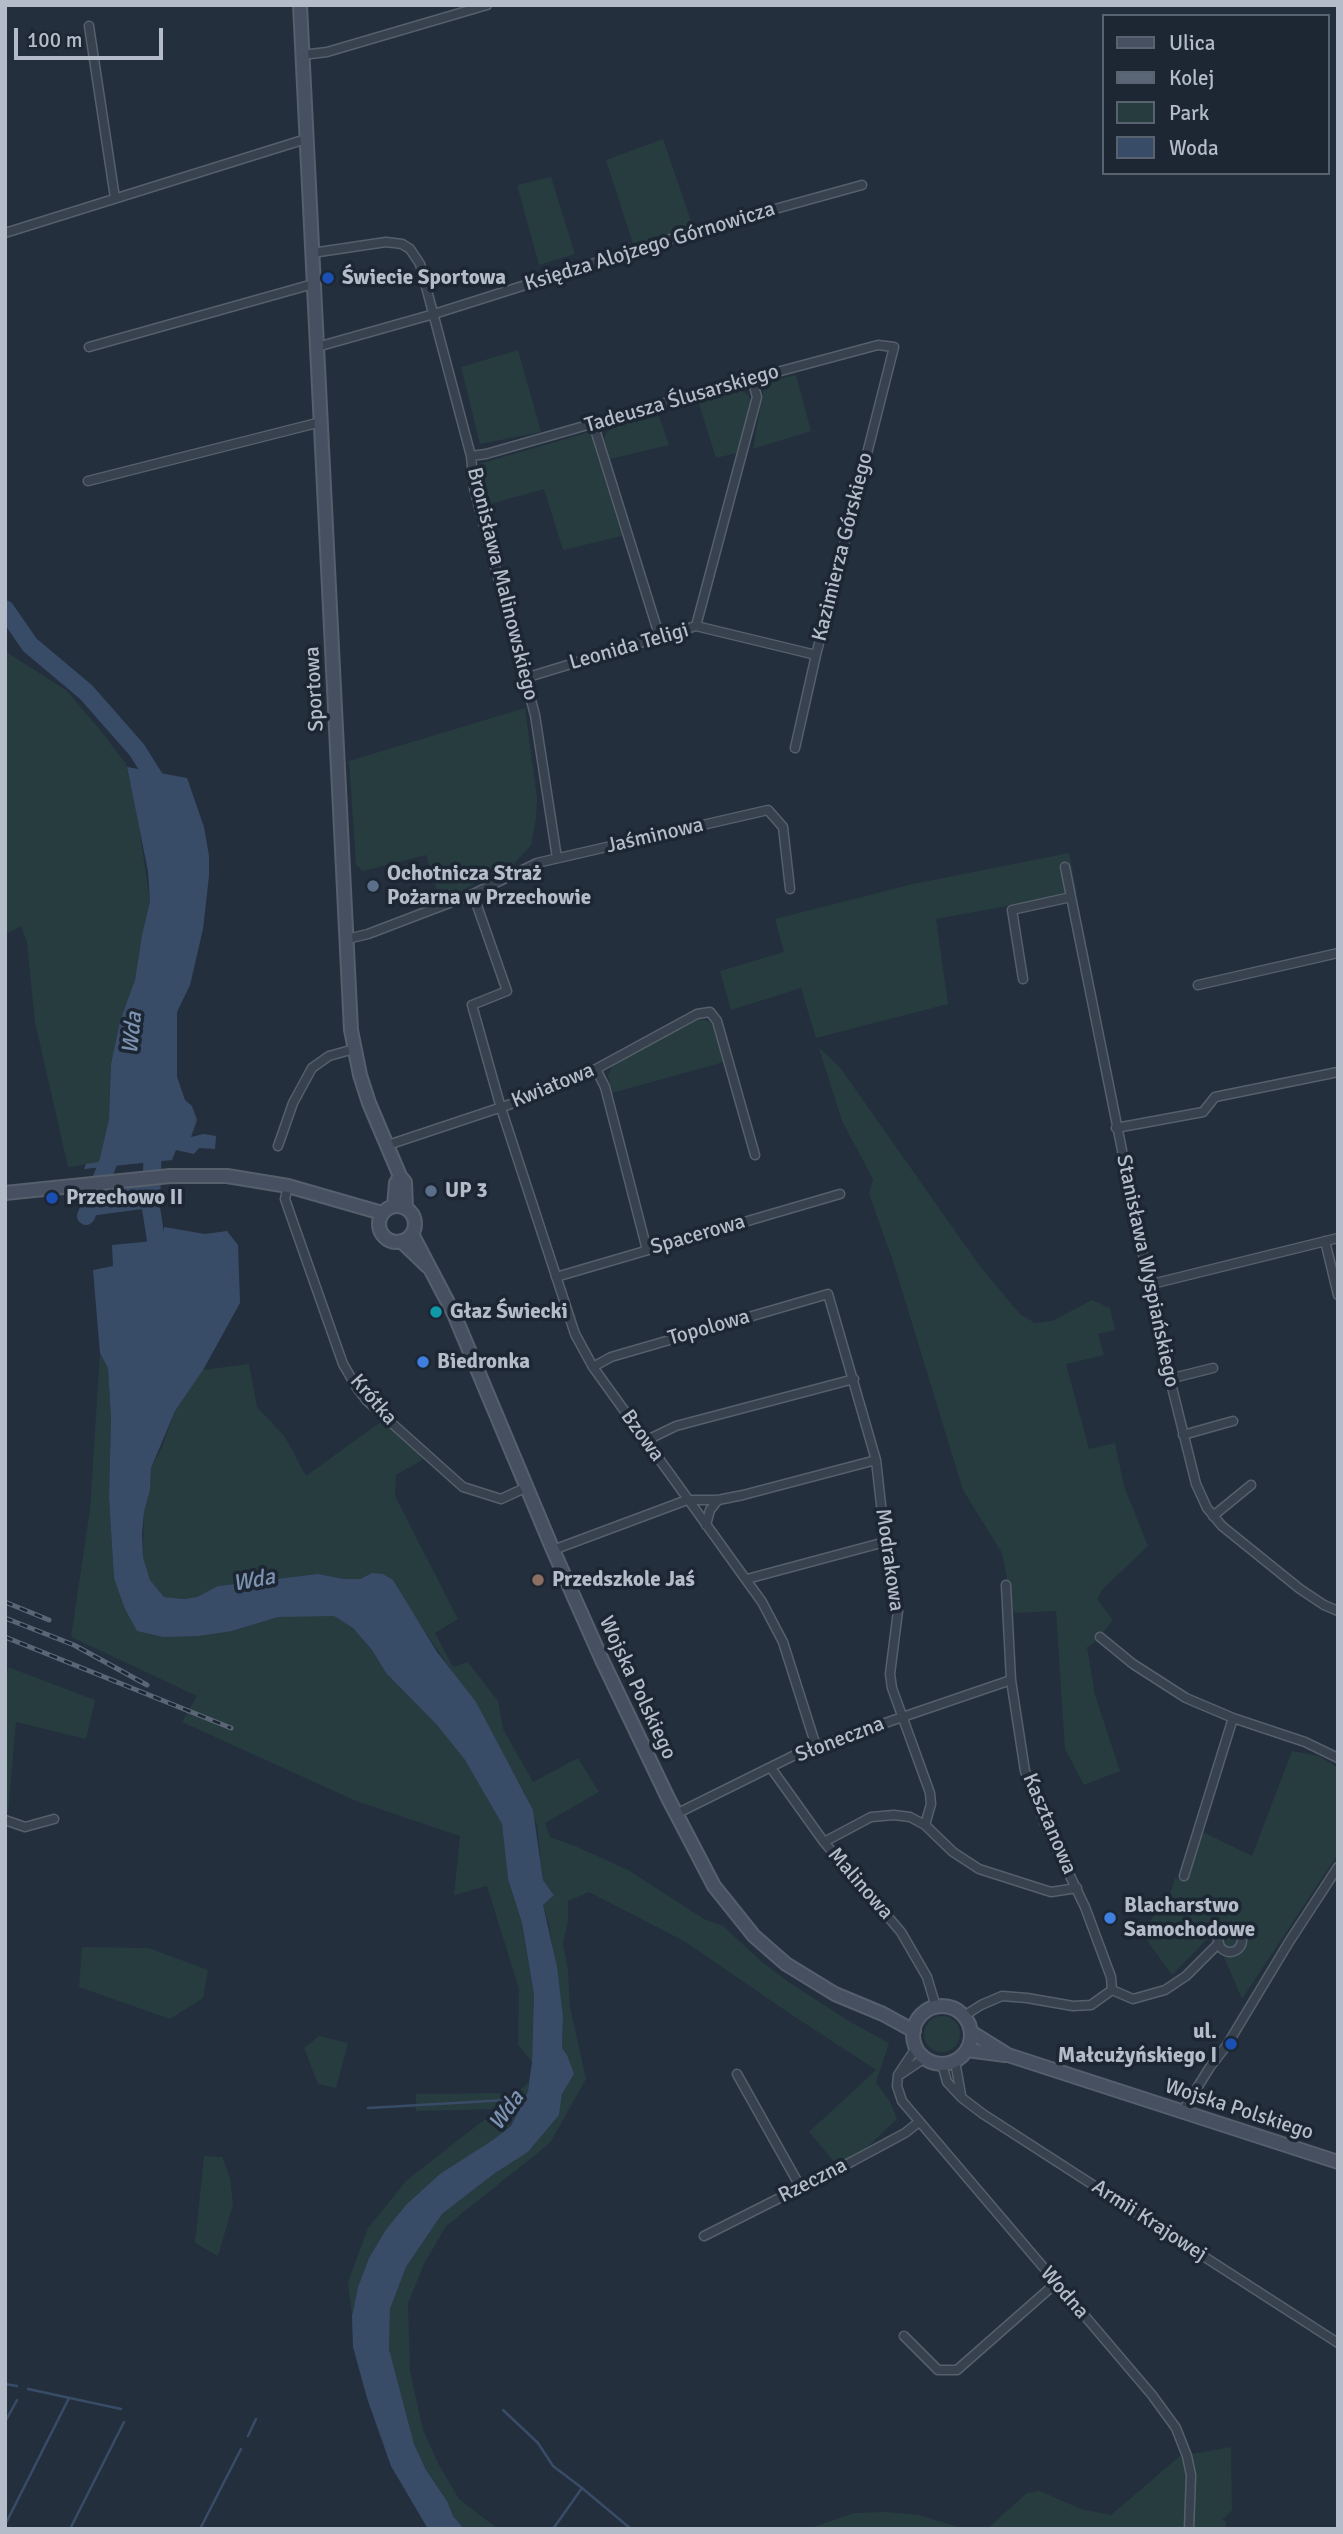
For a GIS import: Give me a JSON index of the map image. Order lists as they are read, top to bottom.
{
  "streets": {
    "street": [
      "Księdza Alojzego Górnowicza",
      "Tadeusza Ślusarskiego",
      "Kazimierza Górskiego",
      "Bronisława Malinowskiego",
      "Leonida Teligi",
      "Sportowa",
      "Jaśminowa",
      "Kwiatowa",
      "Spacerowa",
      "Stanisława Wyspiańskiego",
      "Topolowa",
      "Krótka",
      "Bzowa",
      "Modrakowa",
      "Wojska Polskiego",
      "Słoneczna",
      "Kasztanowa",
      "Malinowa",
      "Rzeczna",
      "Armii Krajowej",
      "Wodna"
    ]
  },
  "crossings": [
    ["Księdza Alojzego Górnowicza", "Bronisława Malinowskiego"],
    ["Księdza Alojzego Górnowicza", "Sportowa"],
    ["Tadeusza Ślusarskiego", "Kazimierza Górskiego"],
    ["Tadeusza Ślusarskiego", "Bronisława Malinowskiego"],
    ["Kazimierza Górskiego", "Leonida Teligi"],
    ["Bronisława Malinowskiego", "Leonida Teligi"],
    ["Bronisława Malinowskiego", "Sportowa"],
    ["Bronisława Malinowskiego", "Jaśminowa"],
    ["Sportowa", "Jaśminowa"],
    ["Sportowa", "Kwiatowa"],
    ["Sportowa", "Wojska Polskiego"],
    ["Jaśminowa", "Bzowa"],
    ["Kwiatowa", "Bzowa"],
    ["Spacerowa", "Bzowa"],
    ["Topolowa", "Bzowa"],
    ["Topolowa", "Modrakowa"],
    ["Krótka", "Wojska Polskiego"],
    ["Bzowa", "Słoneczna"],
    ["Modrakowa", "Słoneczna"],
    ["Wojska Polskiego", "Słoneczna"],
    ["Wojska Polskiego", "Malinowa"],
    ["Wojska Polskiego", "Armii Krajowej"],
    ["Słoneczna", "Kasztanowa"],
    ["Słoneczna", "Malinowa"],
    ["Malinowa", "Armii Krajowej"],
    ["Rzeczna", "Wodna"]
  ],
  "water": ["Wda"],
  "places": [
    "Świecie Sportowa",
    "Ochotnicza Straż Pożarna w Przechowie",
    "UP 3",
    "Przechowo II",
    "Głaz Świecki",
    "Biedronka",
    "Przedszkole Jaś",
    "Blacharstwo Samochodowe",
    "ul. Małcużyńskiego I"
  ],
  "legend": [
    "Ulica",
    "Kolej",
    "Park",
    "Woda"
  ],
  "scale_bar": "100 m"
}
